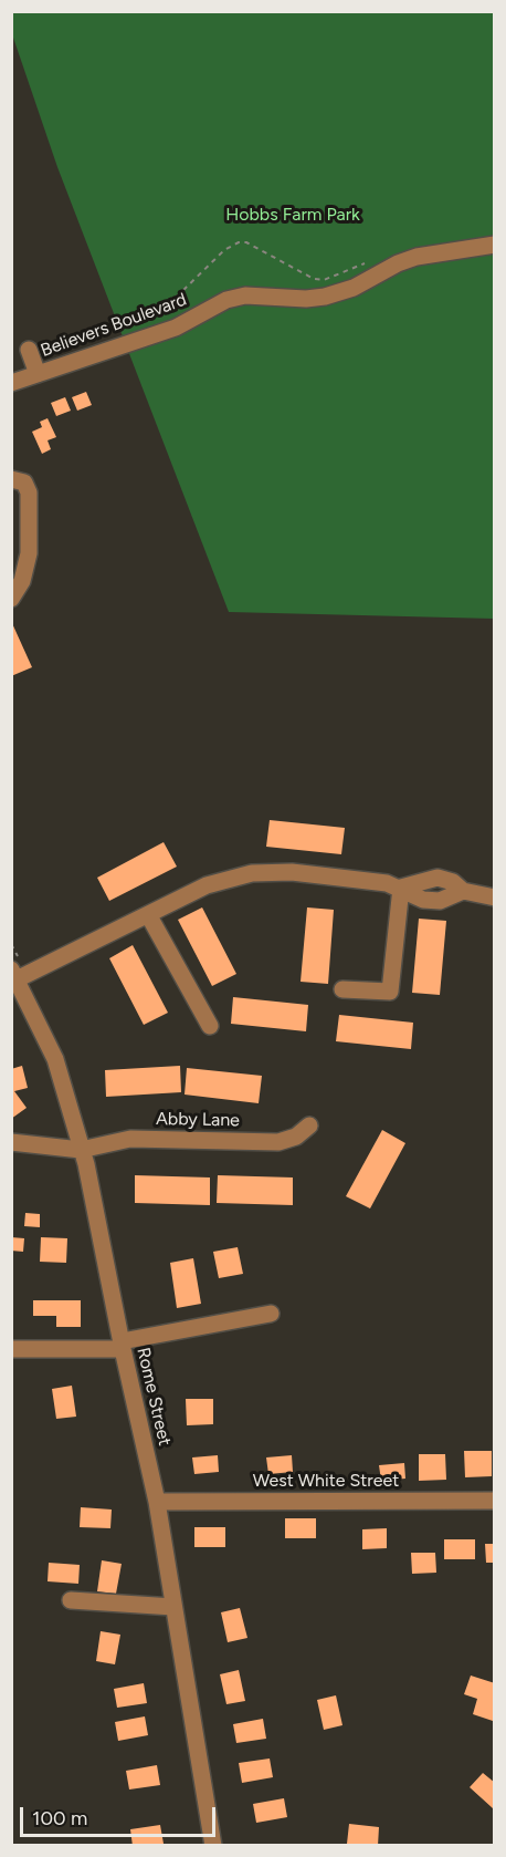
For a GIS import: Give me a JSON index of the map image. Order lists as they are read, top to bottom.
{
  "streets": {
    "street": [
      "Believers Boulevard",
      "Abby Lane",
      "Rome Street",
      "West White Street"
    ]
  },
  "crossings": [
    ["Abby Lane", "Rome Street"],
    ["Rome Street", "West White Street"]
  ],
  "parks": ["Hobbs Farm Park"],
  "scale_bar": "100 m"
}
